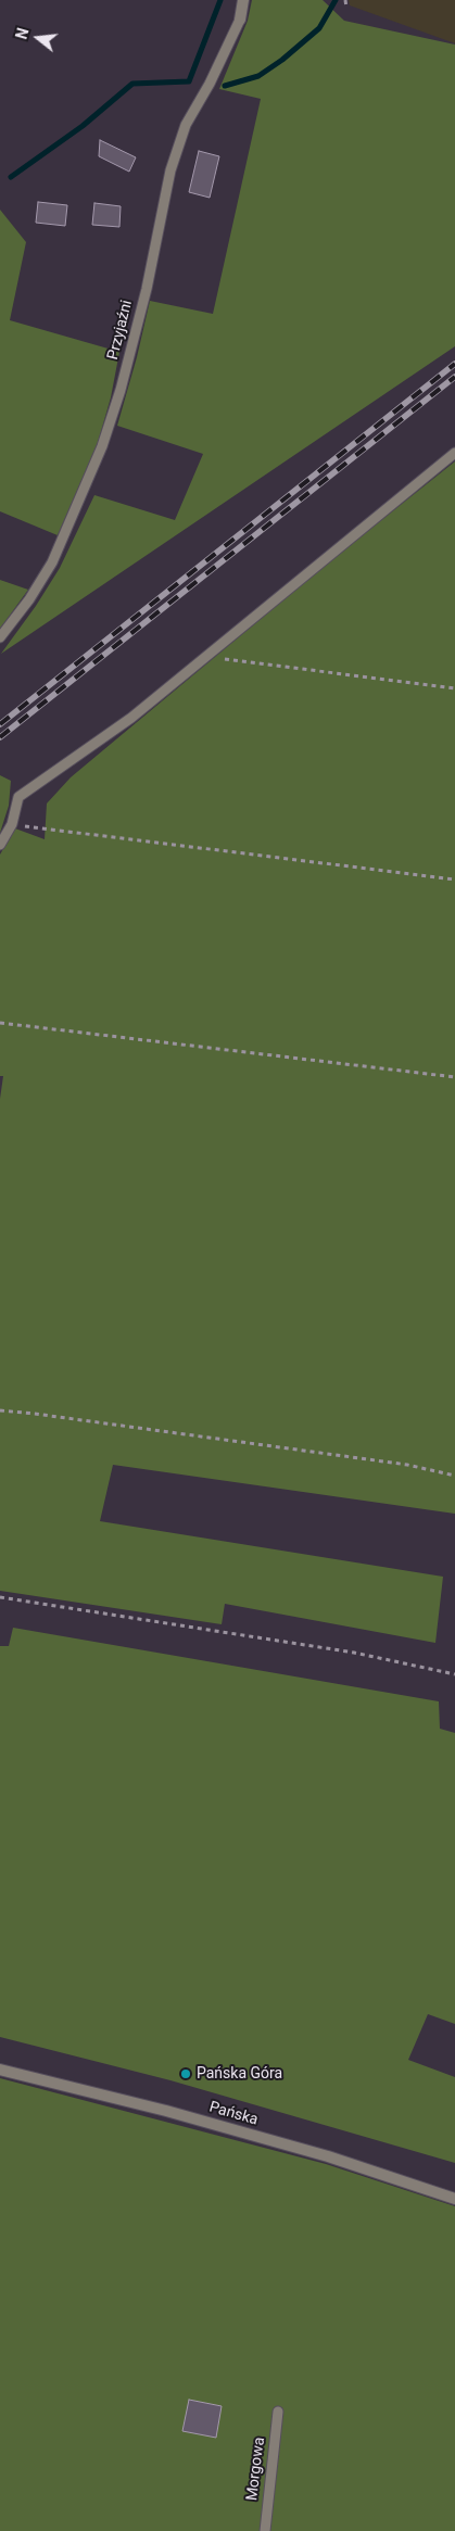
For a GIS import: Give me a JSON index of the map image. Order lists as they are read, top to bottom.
{
  "streets": {
    "street": ["Pańska"],
    "lane": ["Przyjaźni", "Morgowa"]
  },
  "places": ["Pańska Góra"],
  "north": "left"
}
